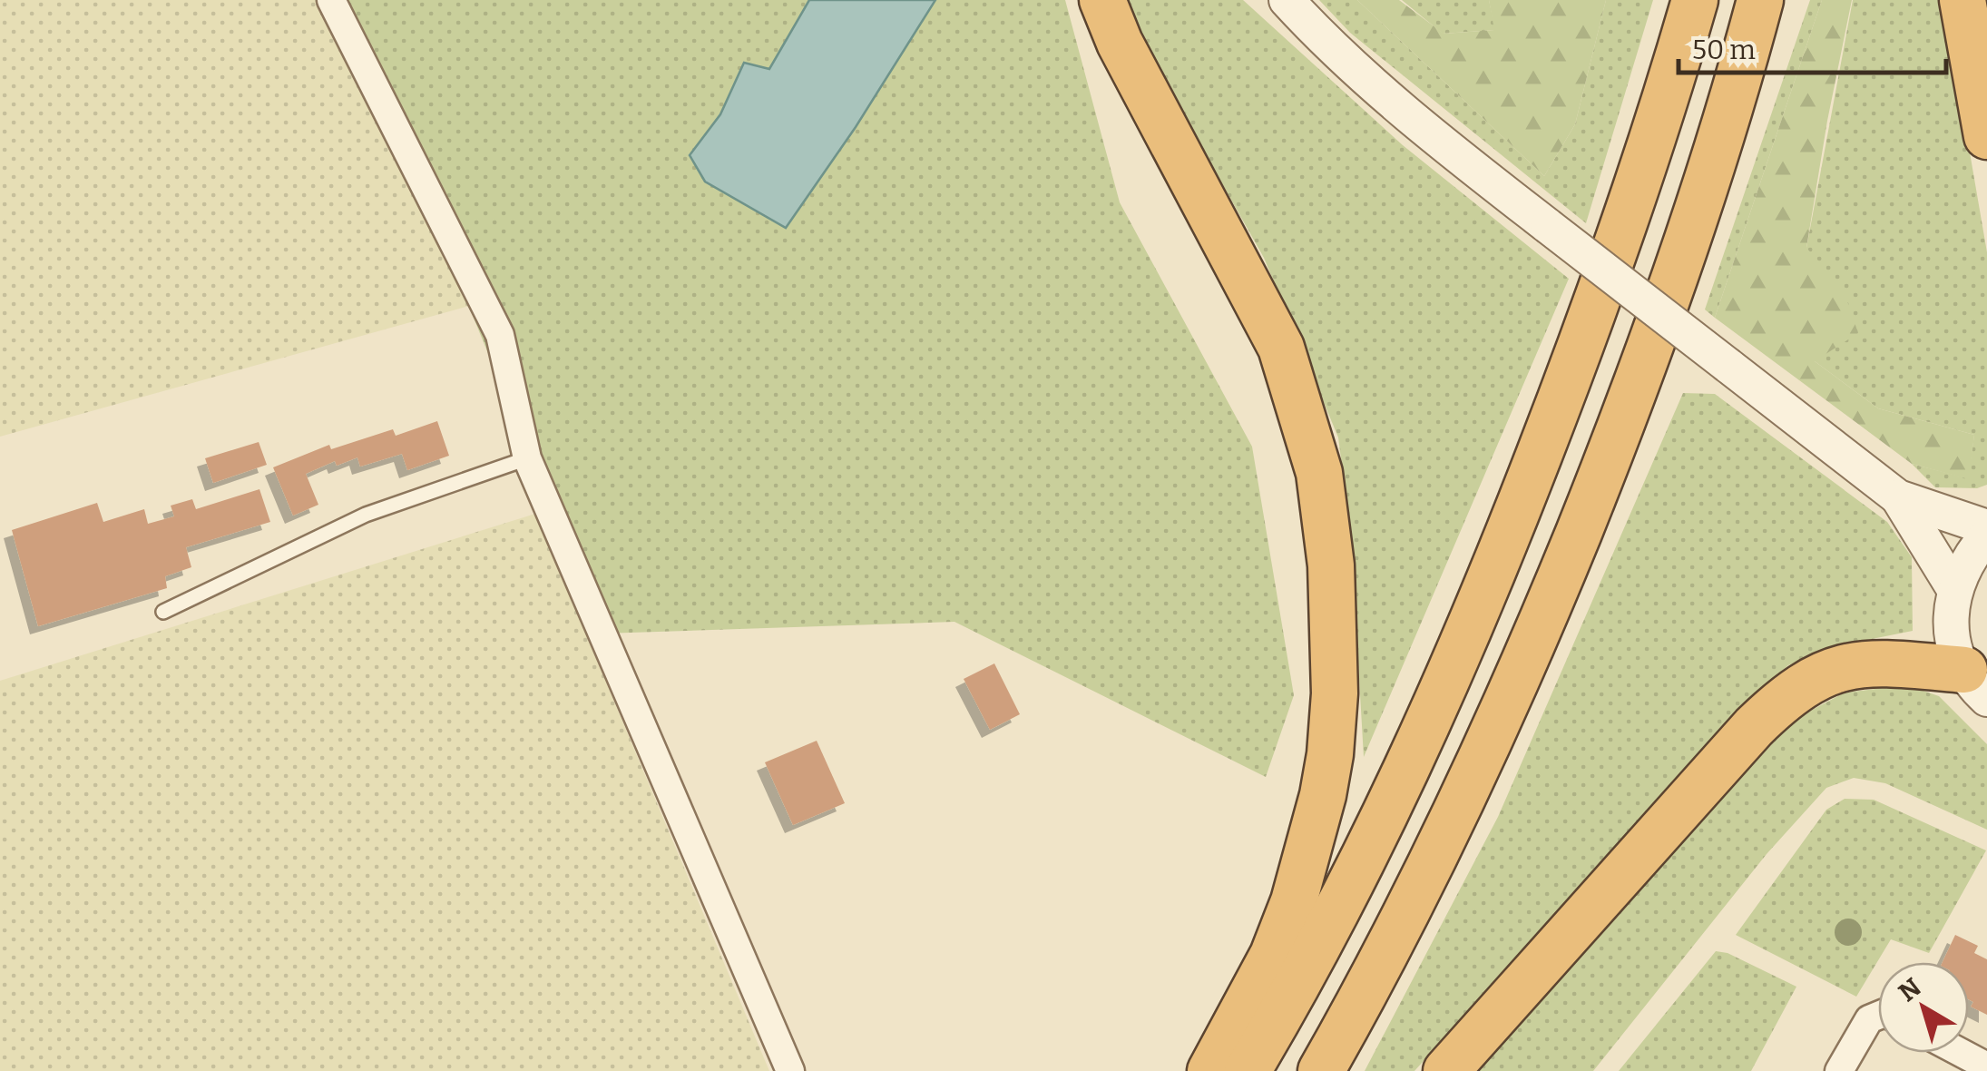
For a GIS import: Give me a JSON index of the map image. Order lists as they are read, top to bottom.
{
  "scale_bar": "50 m",
  "north": "top left"
}
